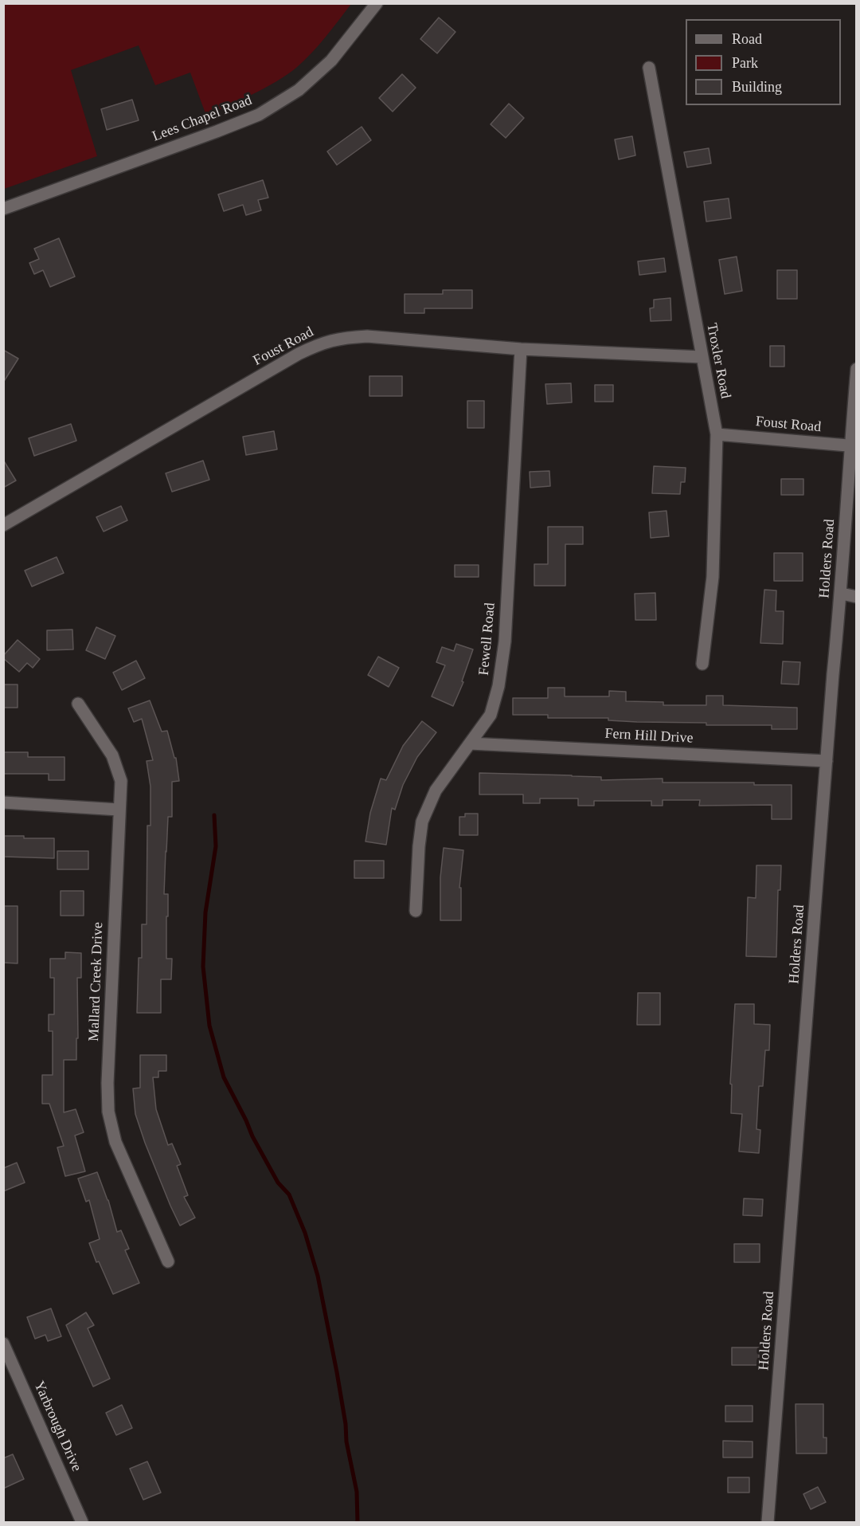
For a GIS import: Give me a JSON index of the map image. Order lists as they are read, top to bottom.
{
  "streets": {
    "street": [
      "Lees Chapel Road",
      "Foust Road",
      "Troxler Road",
      "Holders Road",
      "Fewell Road",
      "Fern Hill Drive",
      "Mallard Creek Drive",
      "Yarbrough Drive"
    ]
  },
  "crossings": [
    ["Foust Road", "Troxler Road"],
    ["Foust Road", "Holders Road"],
    ["Foust Road", "Fewell Road"],
    ["Holders Road", "Fern Hill Drive"],
    ["Fewell Road", "Fern Hill Drive"]
  ],
  "legend": ["Road", "Park", "Building"]
}
